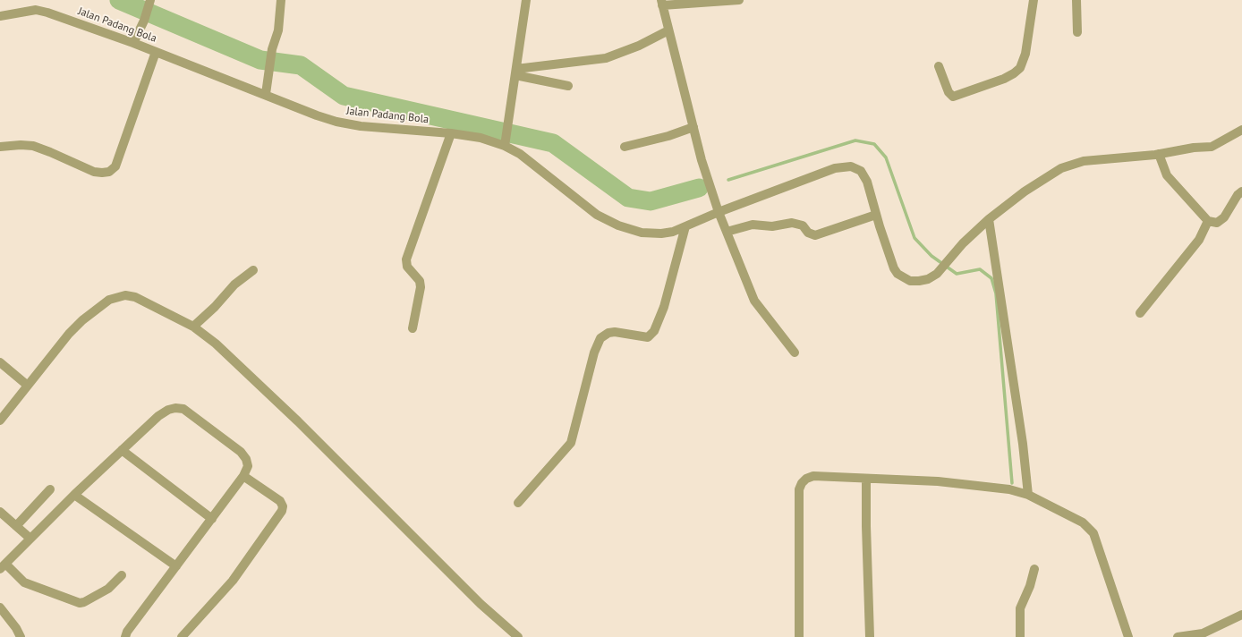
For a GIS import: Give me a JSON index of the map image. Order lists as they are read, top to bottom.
{
  "streets": {
    "street": ["Jalan Padang Bola"]
  }
}
